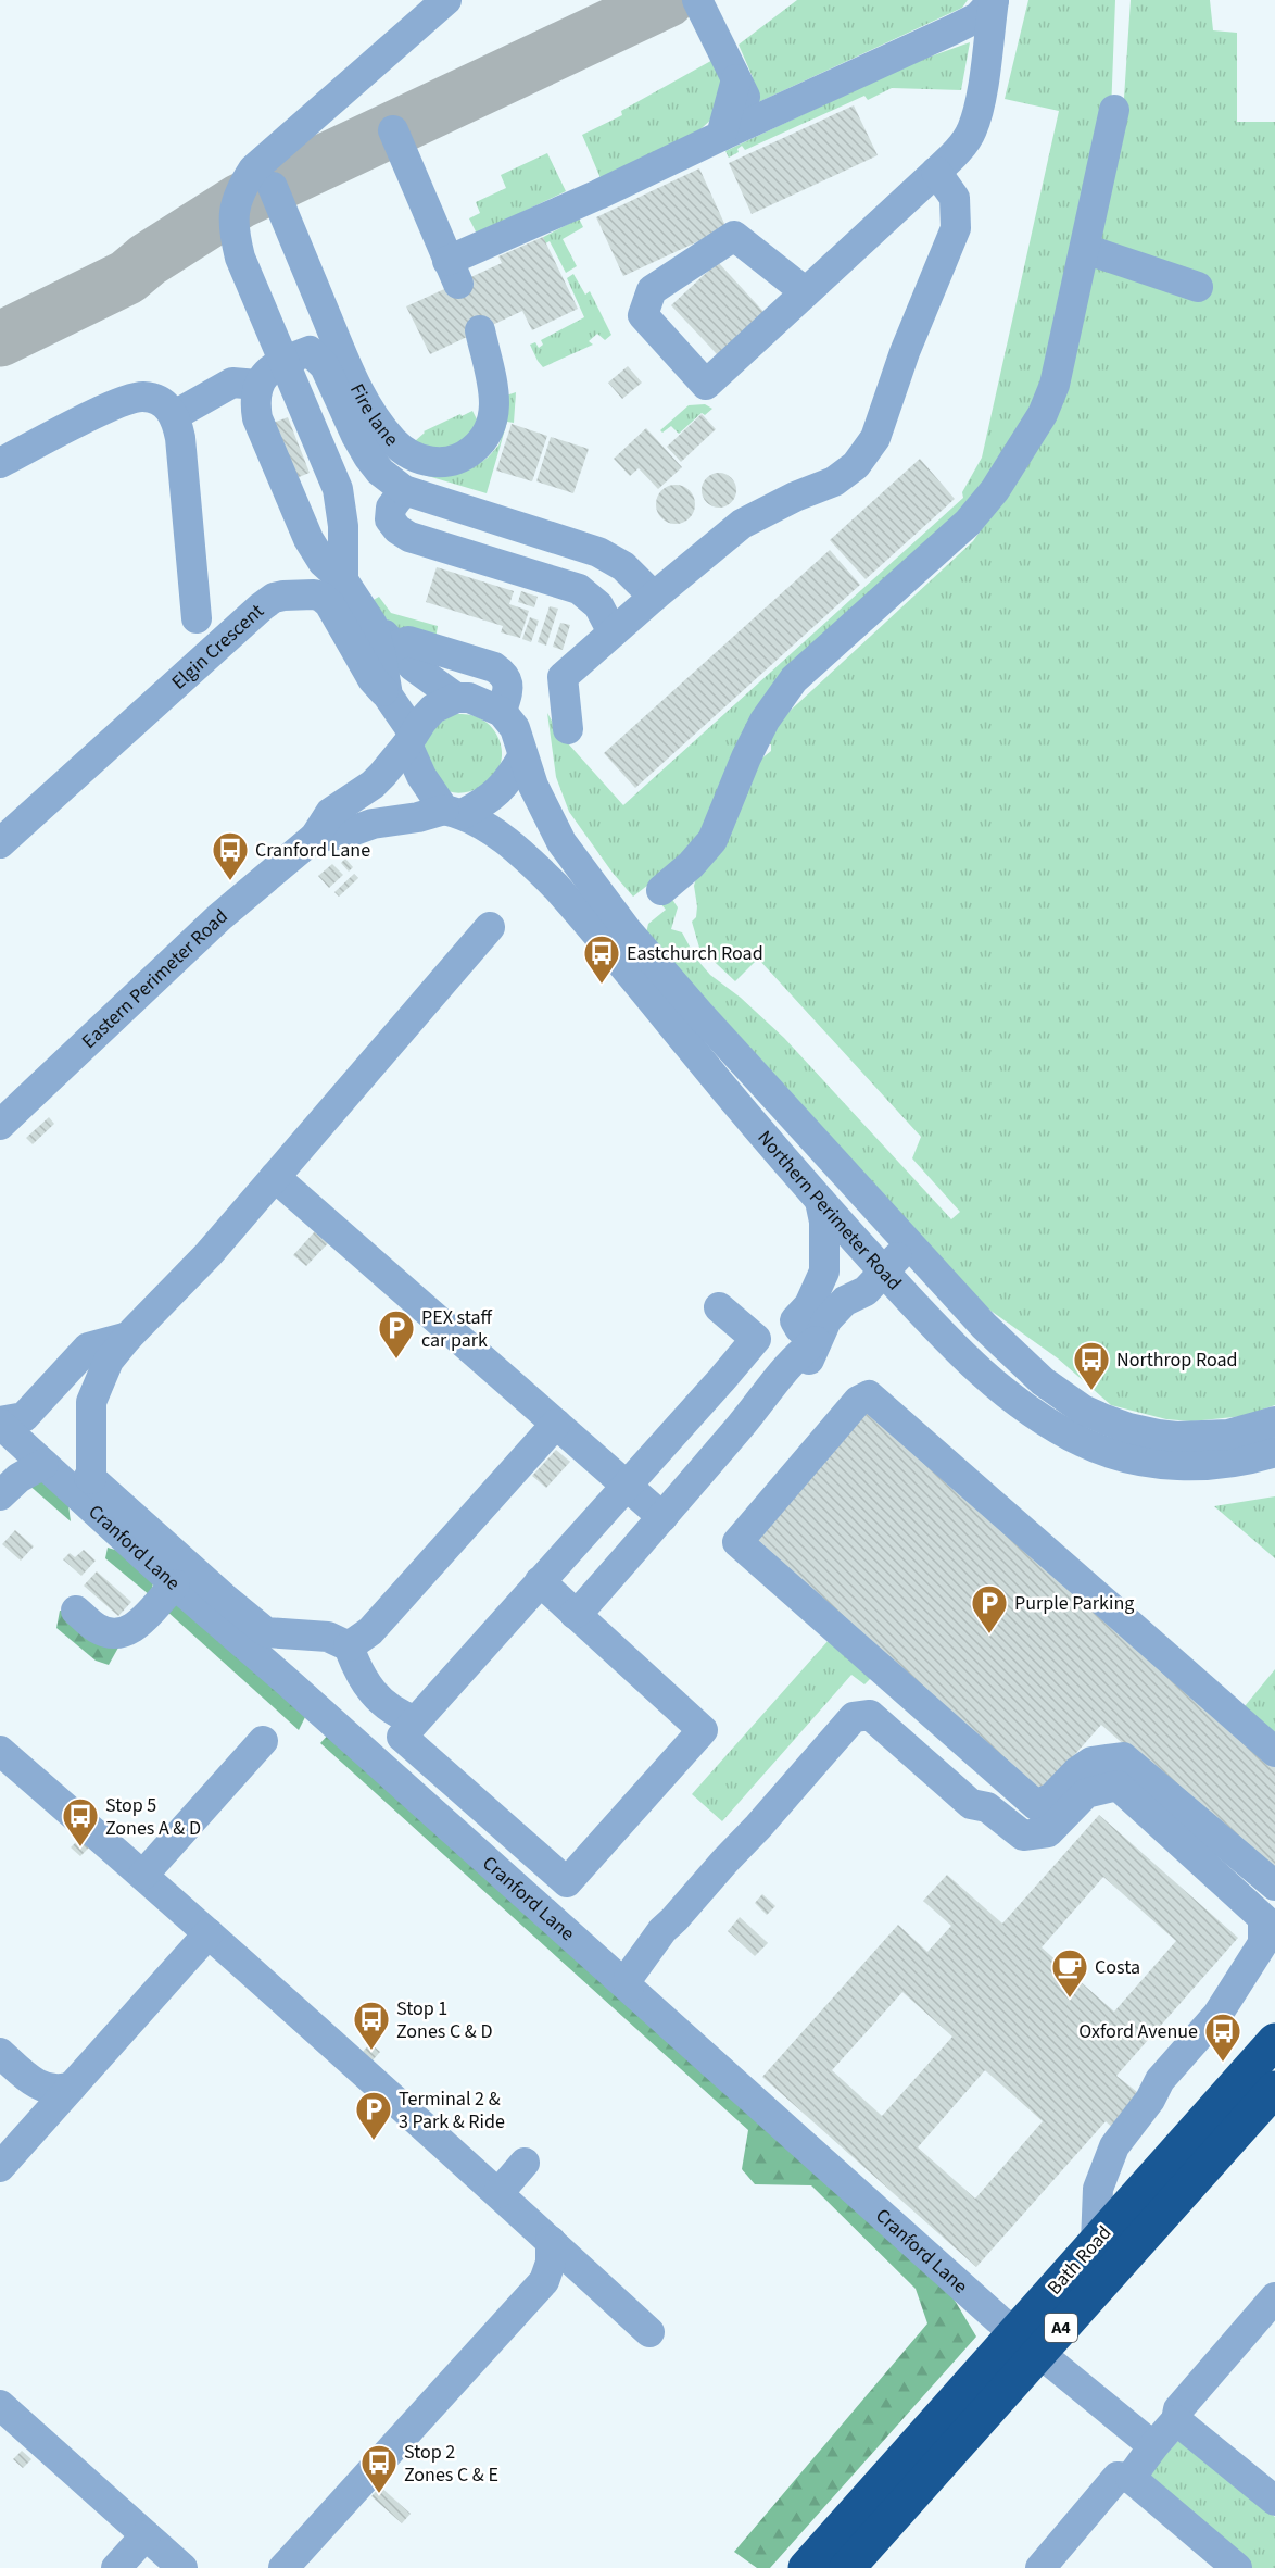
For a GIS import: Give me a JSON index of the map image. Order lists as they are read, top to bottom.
{
  "streets": {
    "highway": ["Bath Road", "A4"],
    "street": [
      "Fire lane",
      "Elgin Crescent",
      "Eastern Perimeter Road",
      "Northern Perimeter Road",
      "Cranford Lane"
    ]
  },
  "crossings": [
    ["Eastern Perimeter Road", "Northern Perimeter Road"],
    ["Cranford Lane", "Bath Road"]
  ],
  "places": {
    "bus stop": [
      "Cranford Lane",
      "Eastchurch Road",
      "Northrop Road",
      "Stop 5 Zones A & D",
      "Stop 1 Zones C & D",
      "Oxford Avenue",
      "Stop 2 Zones C & E"
    ],
    "parking": ["PEX staff car park", "Purple Parking", "Terminal 2 & 3 Park & Ride"],
    "cafe": ["Costa"]
  }
}
